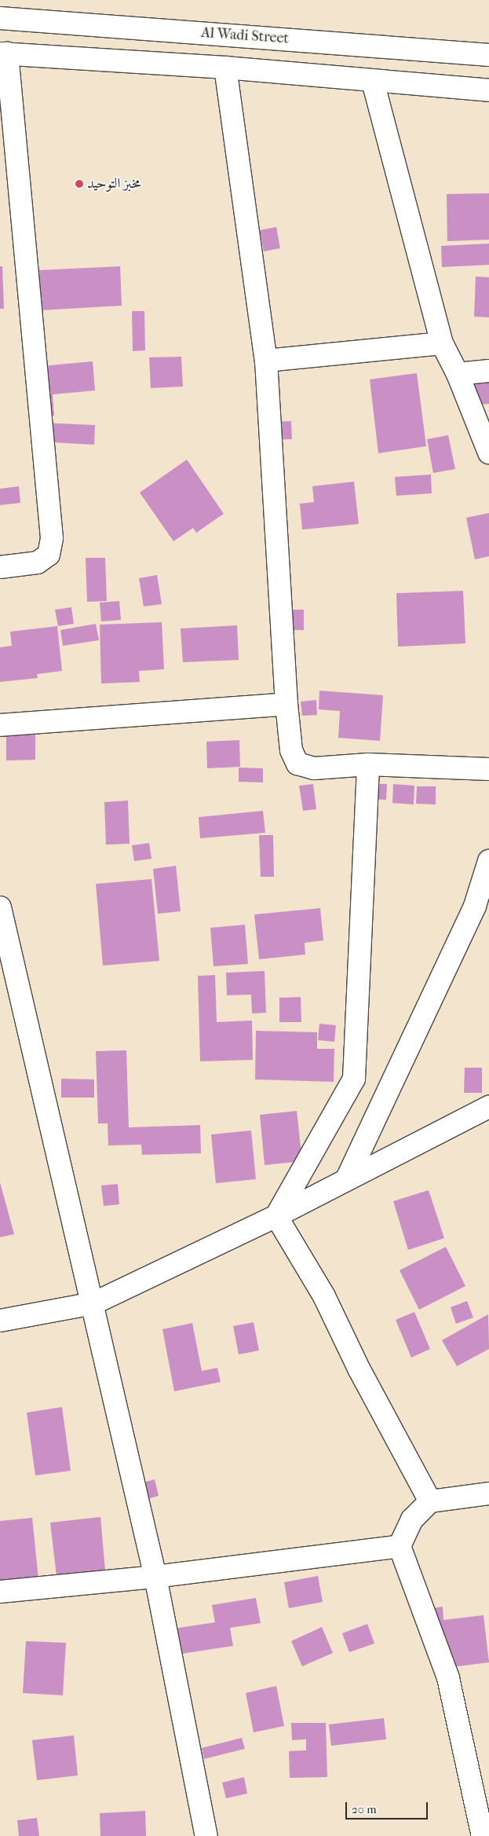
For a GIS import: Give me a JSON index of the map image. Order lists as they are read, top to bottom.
{
  "streets": {
    "street": ["Al Wadi Street"]
  },
  "places": ["مخبز التوحيد"],
  "scale_bar": "20 m"
}
